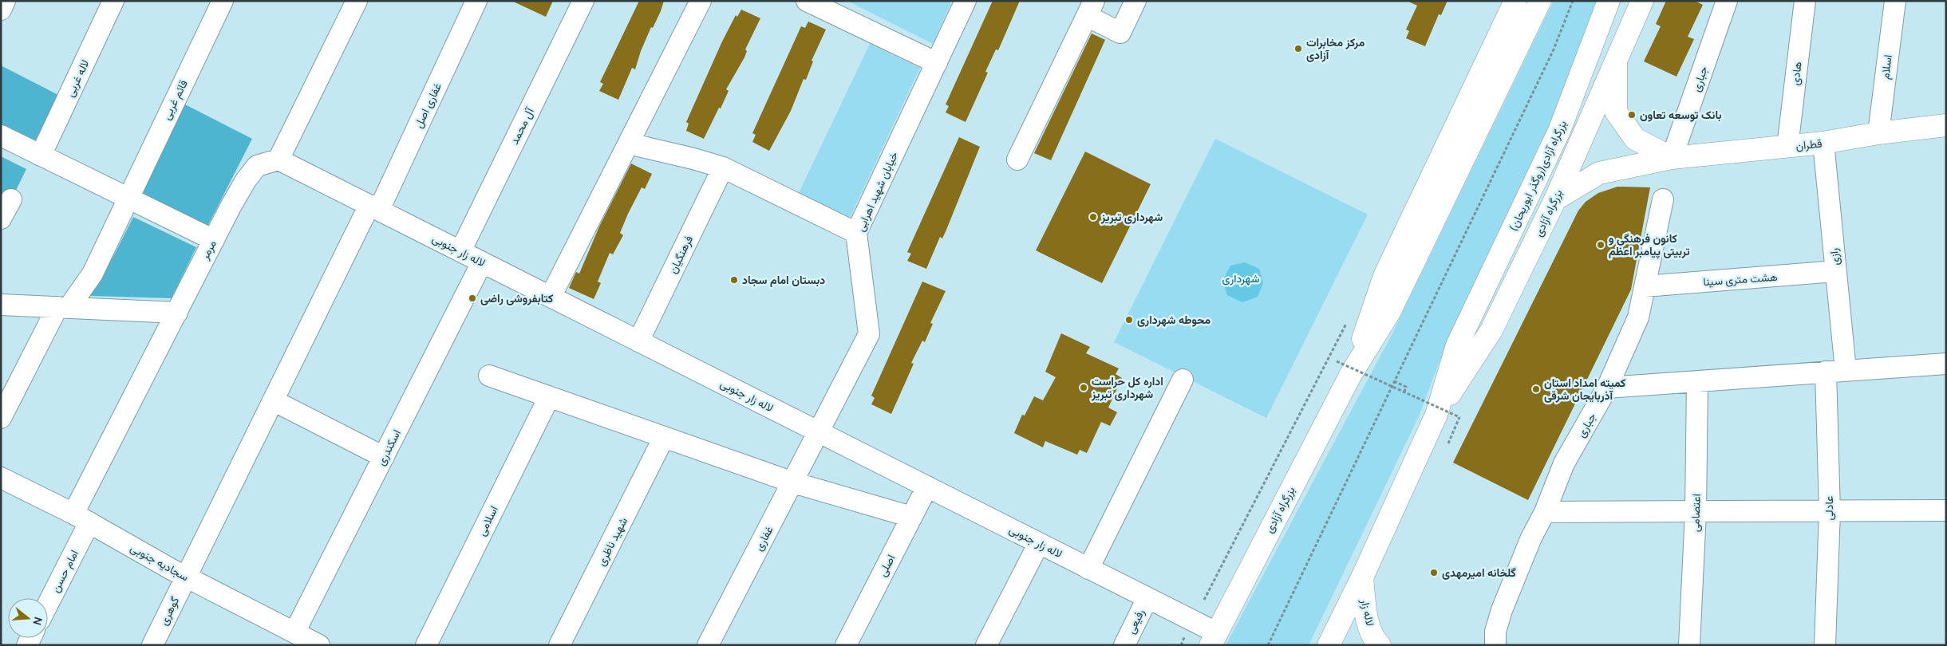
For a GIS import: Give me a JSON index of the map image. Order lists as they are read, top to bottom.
{
  "streets": {
    "main road": [
      "قطران",
      "بزرگراه آزادی(روگذر ابوریحان)",
      "بزرگراه آزادی",
      "لاله زار"
    ],
    "street": [
      "اسلام",
      "هادی",
      "لاله غربی",
      "جباری",
      "قائم غربی",
      "غفاری اصل",
      "آل محمد",
      "خیابان شهید اهرابی",
      "مرمر",
      "لاله زار جنوبی",
      "فرهنگیان",
      "رازی",
      "هشت متری سینا",
      "اسکندری",
      "عادلی",
      "اعتصامی",
      "اسلامی",
      "غفاری",
      "شهید ناظری",
      "سجادیه جنوبی",
      "اصلی",
      "امام حسن",
      "گوهری",
      "رفیعی"
    ]
  },
  "crossings": [
    ["اسلام", "قطران"],
    ["هادی", "قطران"],
    ["جباری", "قطران"],
    ["جباری", "هشت متری سینا"],
    ["غفاری اصل", "لاله زار جنوبی"],
    ["غفاری اصل", "گوهری"],
    ["آل محمد", "لاله زار جنوبی"],
    ["قطران", "بزرگراه آزادی"],
    ["قطران", "رازی"],
    ["بزرگراه آزادی(روگذر ابوریحان)", "بزرگراه آزادی"],
    ["خیابان شهید اهرابی", "لاله زار جنوبی"],
    ["خیابان شهید اهرابی", "غفاری"],
    ["بزرگراه آزادی", "لاله زار جنوبی"],
    ["بزرگراه آزادی", "لاله زار"],
    ["مرمر", "لاله زار جنوبی"],
    ["مرمر", "سجادیه جنوبی"],
    ["مرمر", "امام حسن"],
    ["لاله زار جنوبی", "فرهنگیان"],
    ["لاله زار جنوبی", "اسکندری"],
    ["لاله زار جنوبی", "غفاری"],
    ["لاله زار جنوبی", "اصلی"],
    ["لاله زار جنوبی", "رفیعی"],
    ["رازی", "هشت متری سینا"],
    ["اسکندری", "سجادیه جنوبی"],
    ["سجادیه جنوبی", "امام حسن"],
    ["سجادیه جنوبی", "گوهری"]
  ],
  "parks": ["شهرداری"],
  "places": [
    "مرکز مخابرات آزادی",
    "بانک توسعه تعاون",
    "شهرداری تبریز",
    "کانون فرهنگی و تربیتی پیامبر اعظم",
    "دبستان امام سجاد",
    "کتابفروشی راضی",
    "محوطه شهرداری",
    "اداره کل حراست شهرداری تبریز",
    "کمیته امداد استان آذربایجان شرقی",
    "گلخانه امیرمهدی"
  ],
  "north": "right"
}
